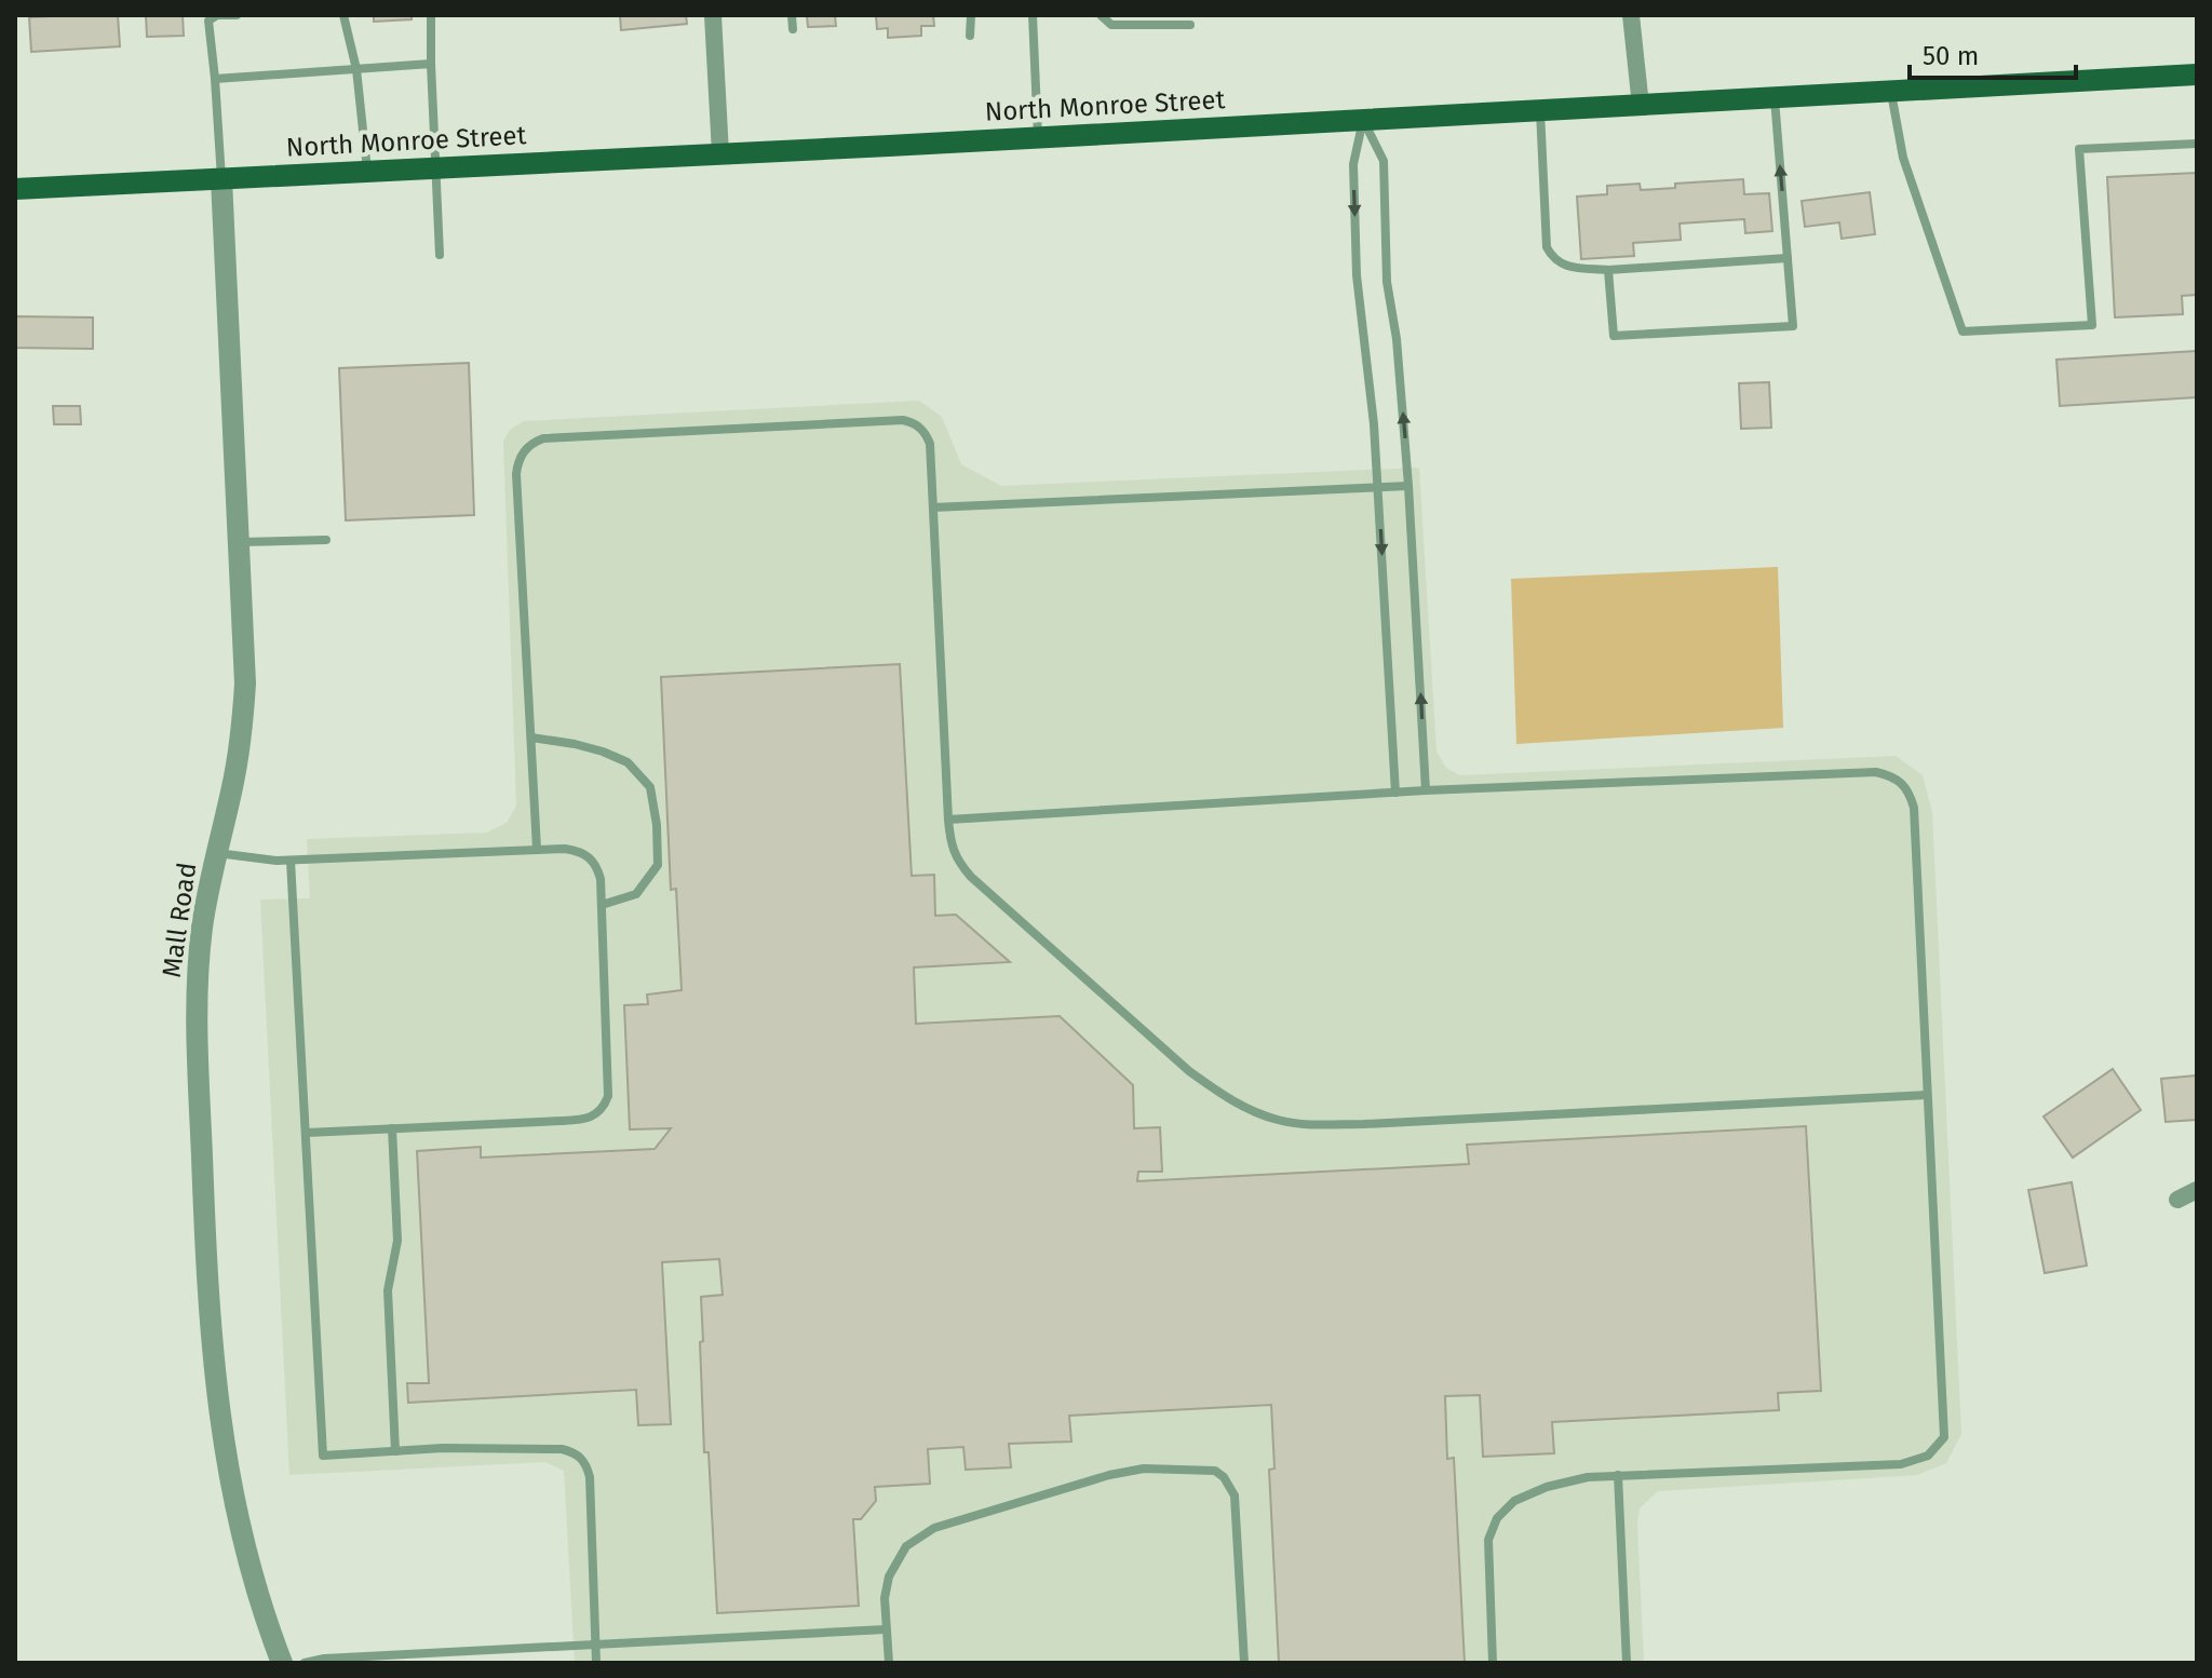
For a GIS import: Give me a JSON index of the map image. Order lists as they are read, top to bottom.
{
  "streets": {
    "main road": ["North Monroe Street"],
    "street": ["Mall Road"]
  },
  "crossings": [
    ["North Monroe Street", "Mall Road"]
  ],
  "scale_bar": "50 m"
}
